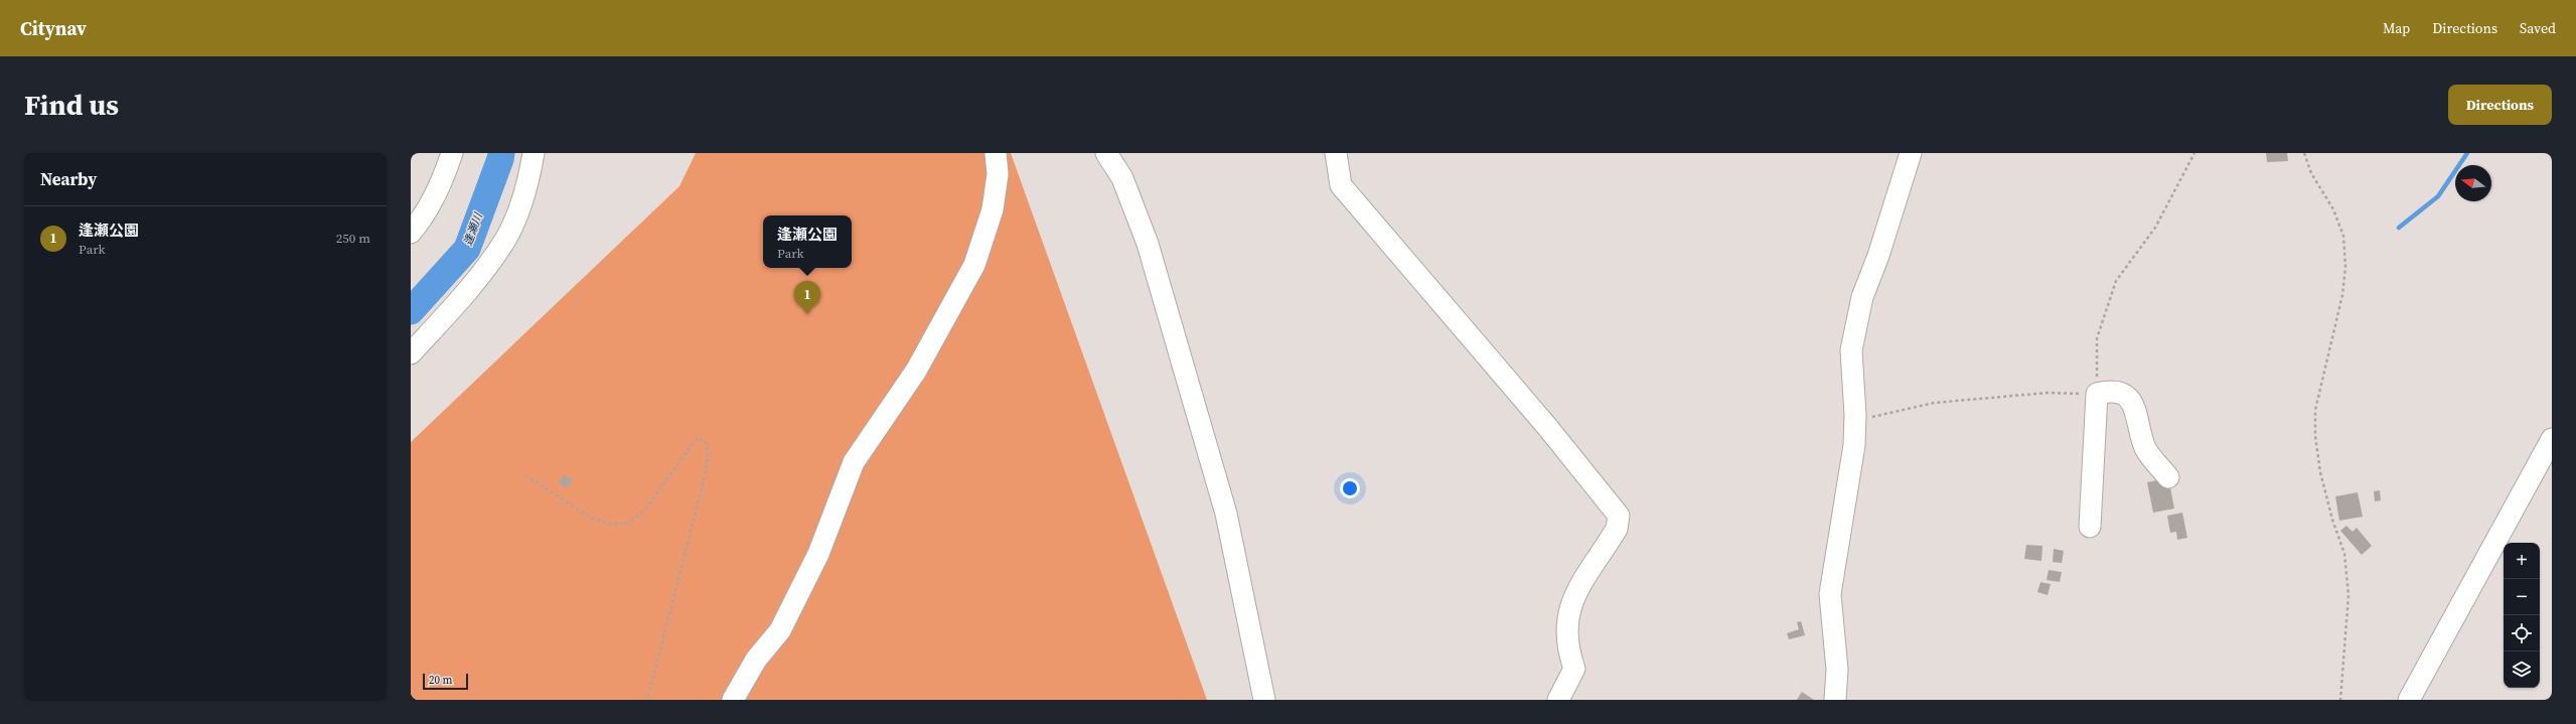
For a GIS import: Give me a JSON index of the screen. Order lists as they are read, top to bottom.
{
  "water": ["逢瀬川"],
  "scale_bar": "20 m",
  "north": "left",
  "page": {
    "header": "Citynav",
    "nav": ["Map", "Directions", "Saved"],
    "buttons": "Directions",
    "title": "Find us",
    "heading": "Nearby",
    "list": [
      {
        "mark": "1",
        "name": "逢瀬公園",
        "note": "Park",
        "value": "250 m"
      }
    ],
    "popup": ["逢瀬公園", "Park"],
    "pins": "1",
    "map_buttons": ["+", "−"],
    "scale": "20 m"
  }
}
